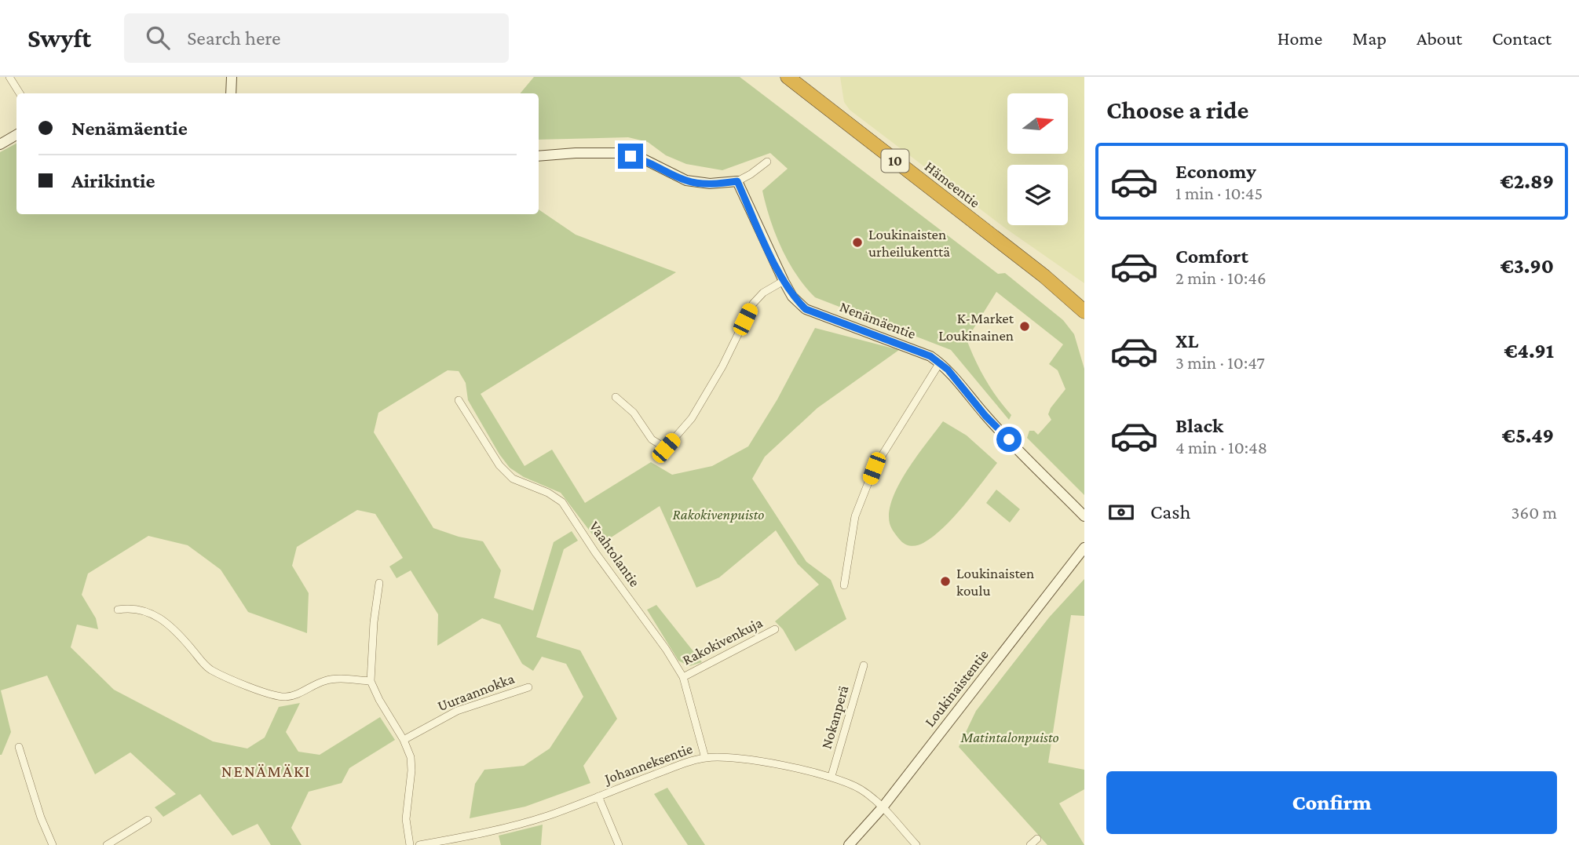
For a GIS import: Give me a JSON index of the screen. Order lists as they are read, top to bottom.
{
  "streets": {
    "highway": ["10", "Hämeentie"],
    "street": [
      "Nenämäentie",
      "Vaahtolantie",
      "Rakokivenkuja",
      "Loukinaistentie",
      "Uuraannokka",
      "Nokanperä",
      "Johanneksentie"
    ]
  },
  "crossings": [
    ["Vaahtolantie", "Rakokivenkuja"],
    ["Vaahtolantie", "Johanneksentie"],
    ["Loukinaistentie", "Johanneksentie"],
    ["Nokanperä", "Johanneksentie"]
  ],
  "districts": ["NENÄMÄKI"],
  "parks": ["Rakokivenpuisto", "Matintalonpuisto"],
  "places": ["Loukinaisten urheilukenttä", "K-Market Loukinainen", "Loukinaisten koulu"],
  "north": "right",
  "page": {
    "header": "Swyft",
    "search": "Search here",
    "nav": [
      "Home",
      "Map",
      "About",
      "Contact"
    ],
    "heading": "Choose a ride",
    "banner": ["Nenämäentie", "Airikintie"],
    "list": [
      {
        "name": "Economy",
        "note": "1 min · 10:45",
        "value": "€2.89"
      },
      {
        "name": "Comfort",
        "note": "2 min · 10:46",
        "value": "€3.90"
      },
      {
        "name": "XL",
        "note": "3 min · 10:47",
        "value": "€4.91"
      },
      {
        "name": "Black",
        "note": "4 min · 10:48",
        "value": "€5.49"
      }
    ],
    "pay": ["Cash", "360 m"],
    "buttons": "Confirm"
  }
}
